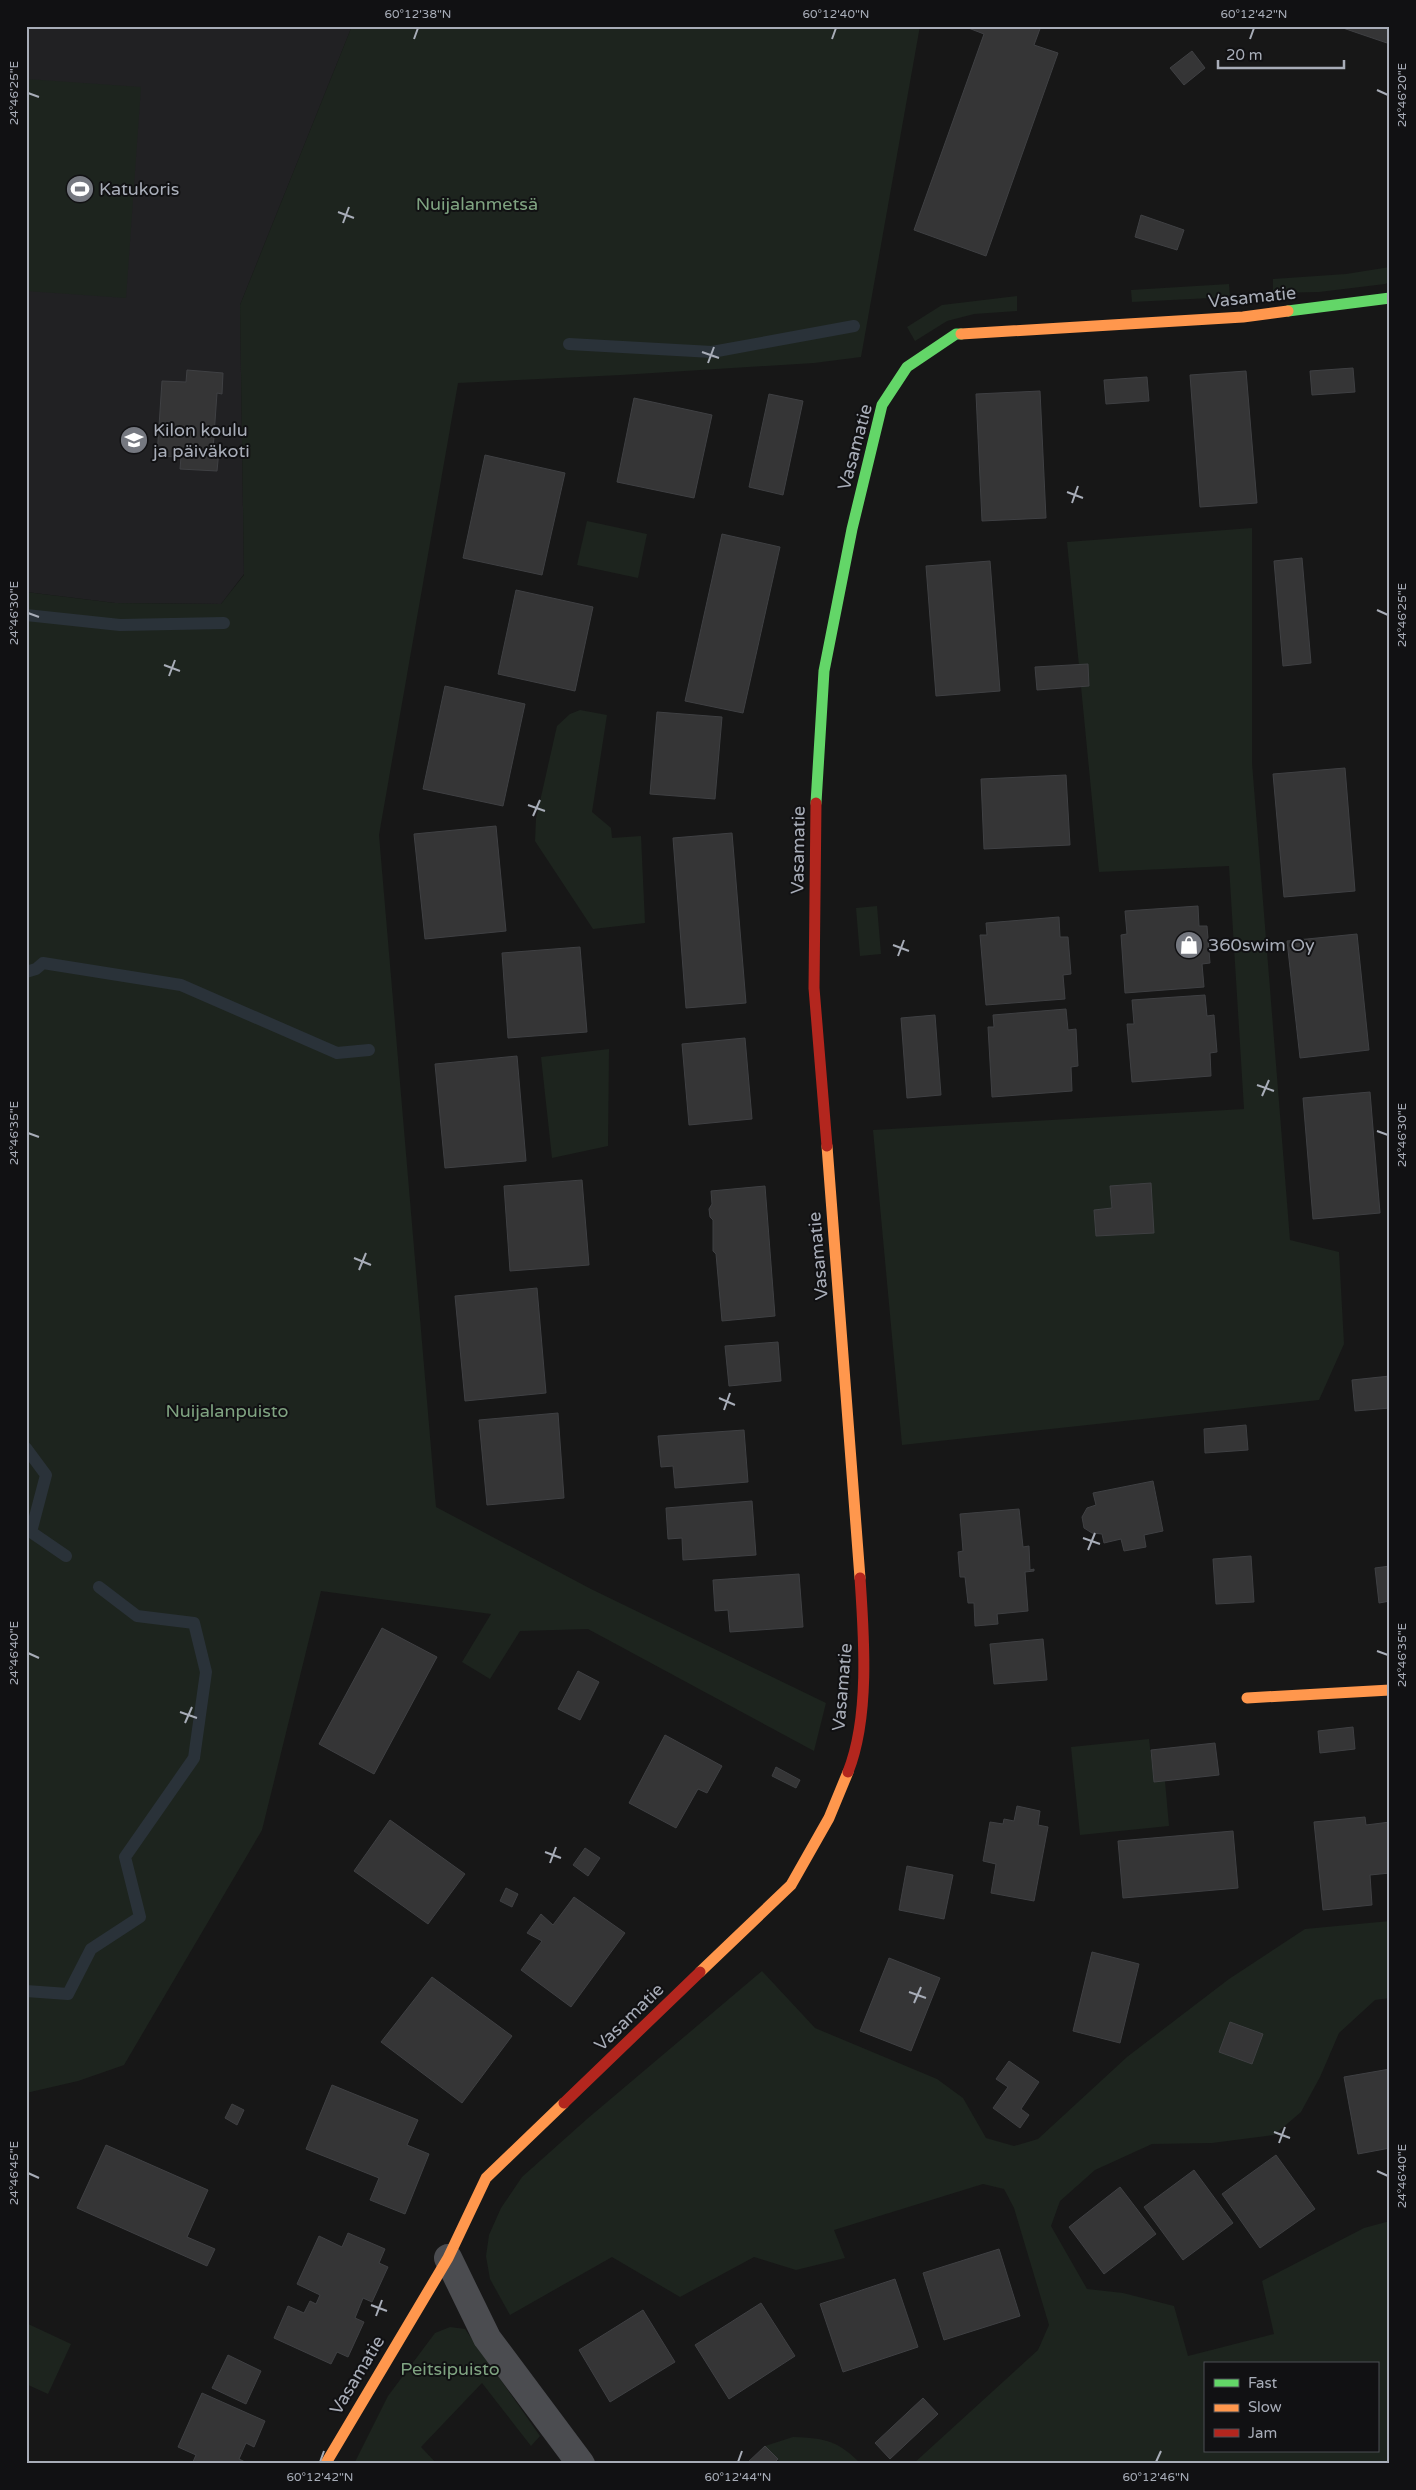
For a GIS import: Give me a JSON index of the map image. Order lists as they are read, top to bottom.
{
  "streets": {
    "street": ["Vasamatie"]
  },
  "parks": ["Nuijalanmetsä", "Nuijalanpuisto", "Peitsipuisto"],
  "places": {
    "sports": ["Katukoris"],
    "school or university": ["Kilon koulu ja päiväkoti"],
    "shop": ["360swim Oy"]
  },
  "legend": ["Fast", "Slow", "Jam"],
  "scale_bar": "20 m",
  "coordinates": [
    "60°12'38\"N",
    "60°12'40\"N",
    "60°12'42\"N",
    "24°46'25\"E",
    "24°46'20\"E",
    "24°46'30\"E",
    "24°46'35\"E",
    "24°46'40\"E",
    "24°46'45\"E",
    "60°12'44\"N",
    "60°12'46\"N"
  ]
}
